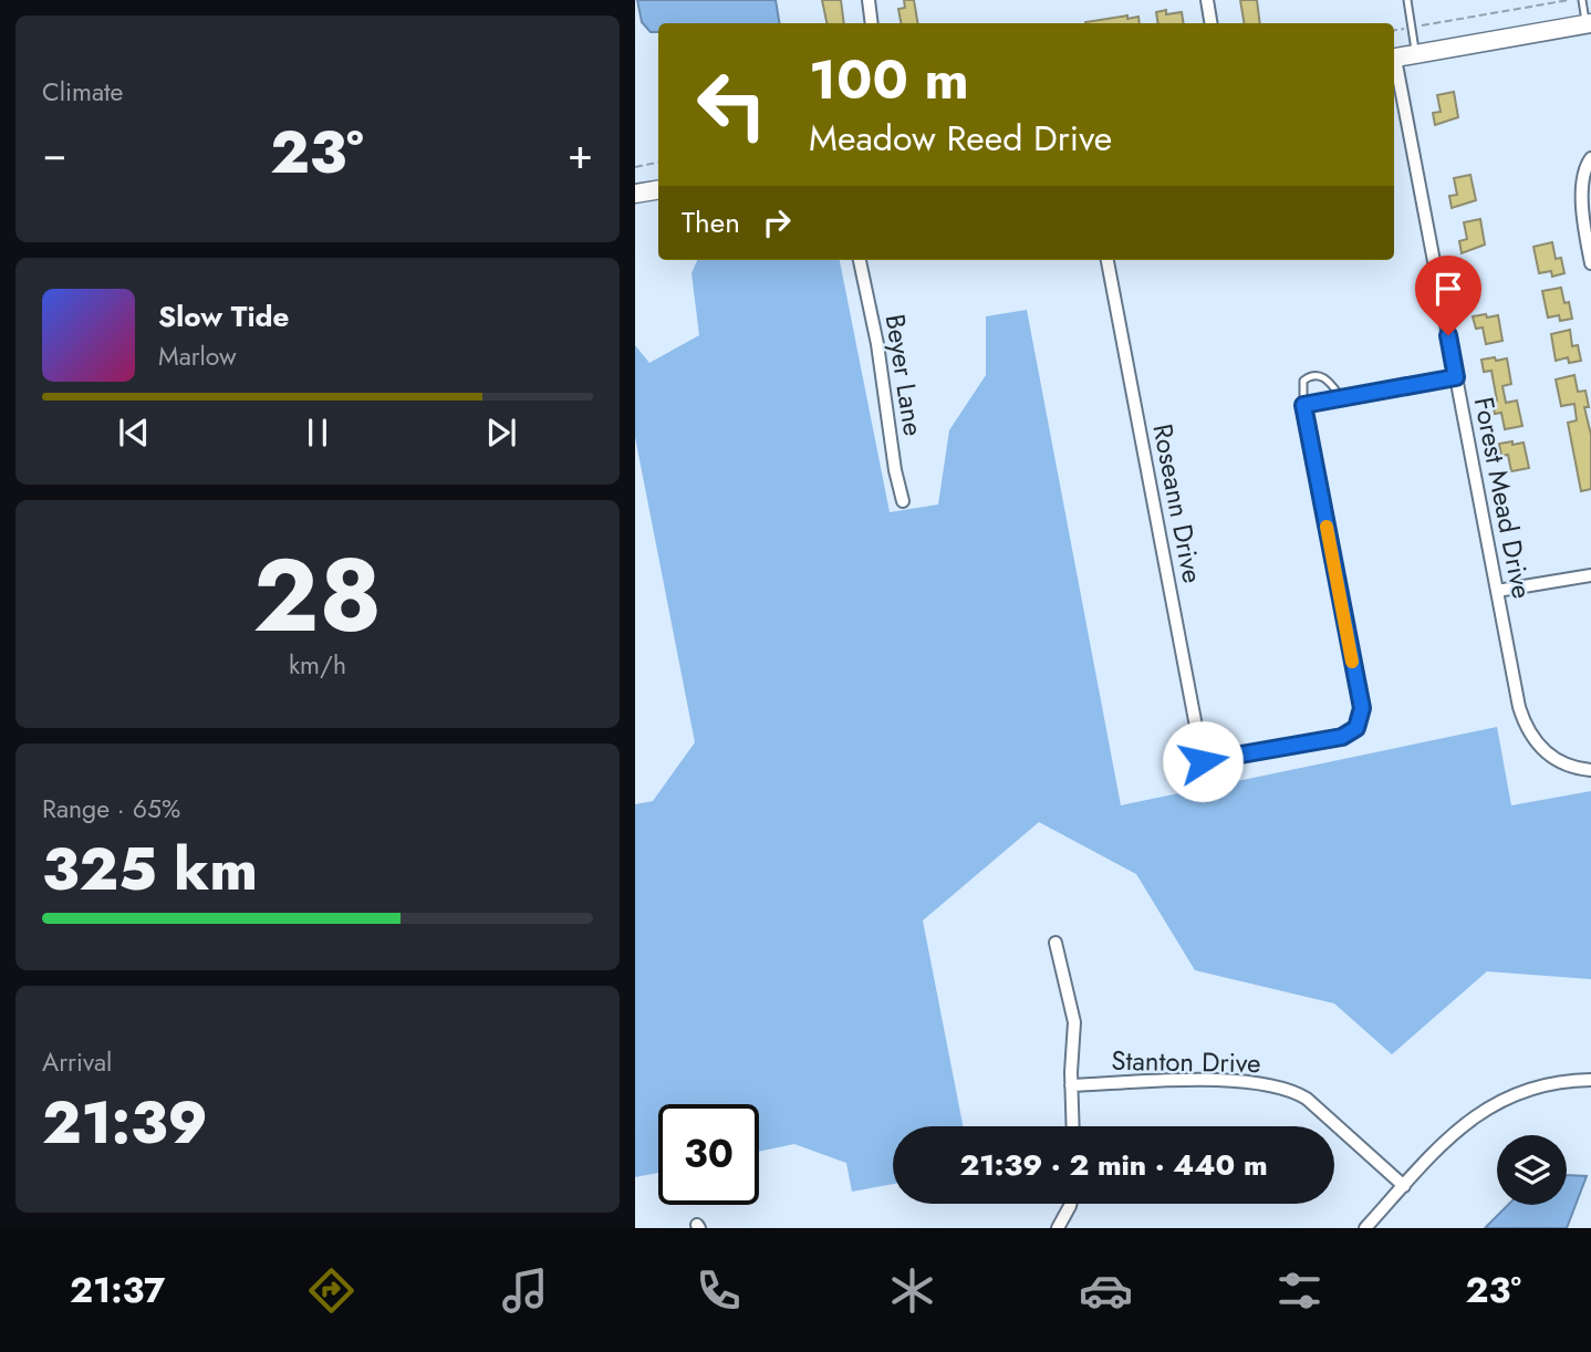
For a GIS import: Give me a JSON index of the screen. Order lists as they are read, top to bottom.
{
  "streets": {
    "street": [
      "Beyer Lane",
      "Forest Mead Drive",
      "Roseann Drive",
      "Stanton Drive"
    ]
  },
  "page": {
    "tile": [
      "Climate",
      ["28", "km/h"],
      ["Range · 65%", "325 km"],
      ["Arrival", "21:39"]
    ],
    "turn": ["100 m", "Meadow Reed Drive"],
    "heat": ["−", "23°", "+"],
    "then": "Then",
    "song": ["Slow Tide", "Marlow"],
    "limit": "30",
    "trip": "21:39 · 2 min · 440 m",
    "tabs": ["21:37", "23°"]
  }
}
